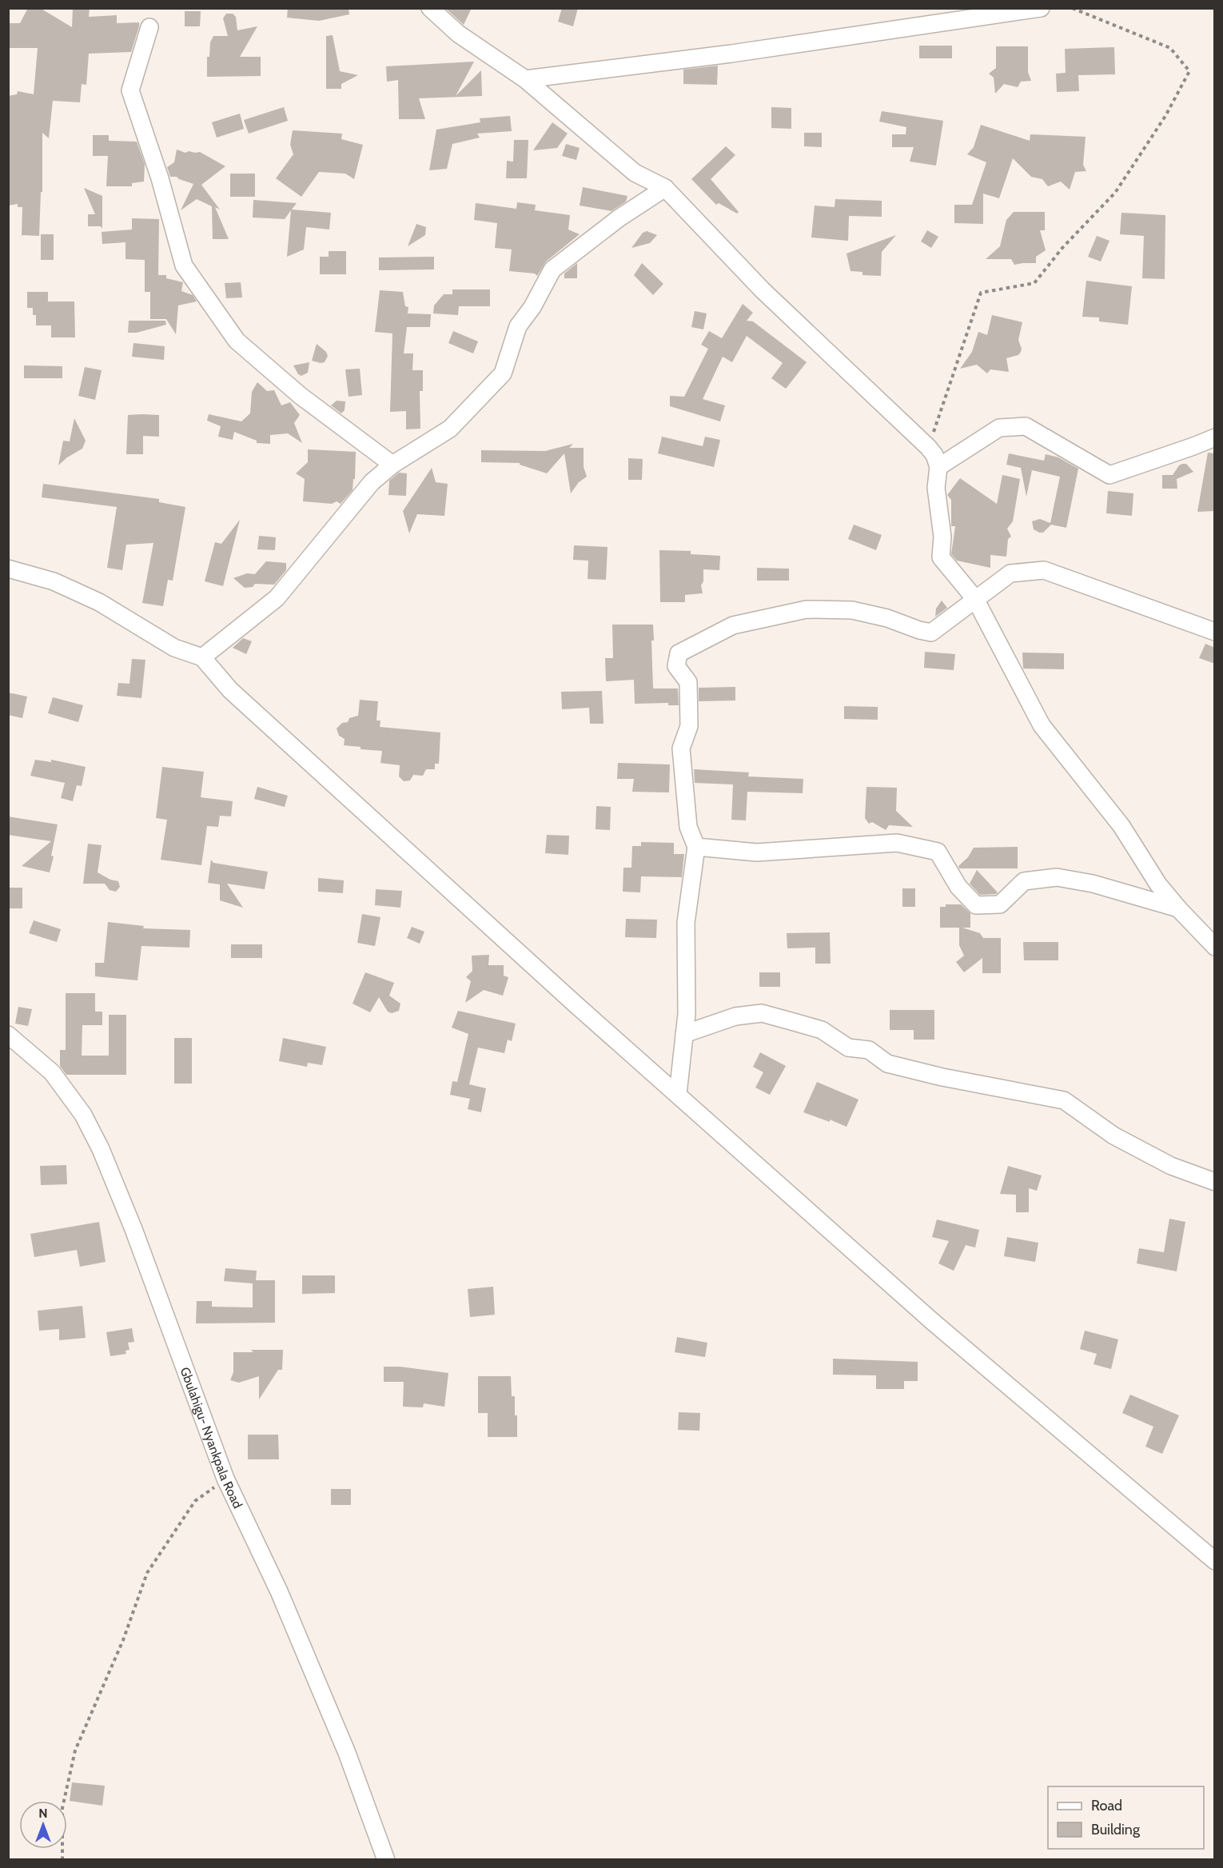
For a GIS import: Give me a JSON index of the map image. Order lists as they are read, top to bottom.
{
  "streets": {
    "street": ["Gbulahigu- Nyankpala Road"]
  },
  "legend": ["Road", "Building"],
  "north": "top"
}
